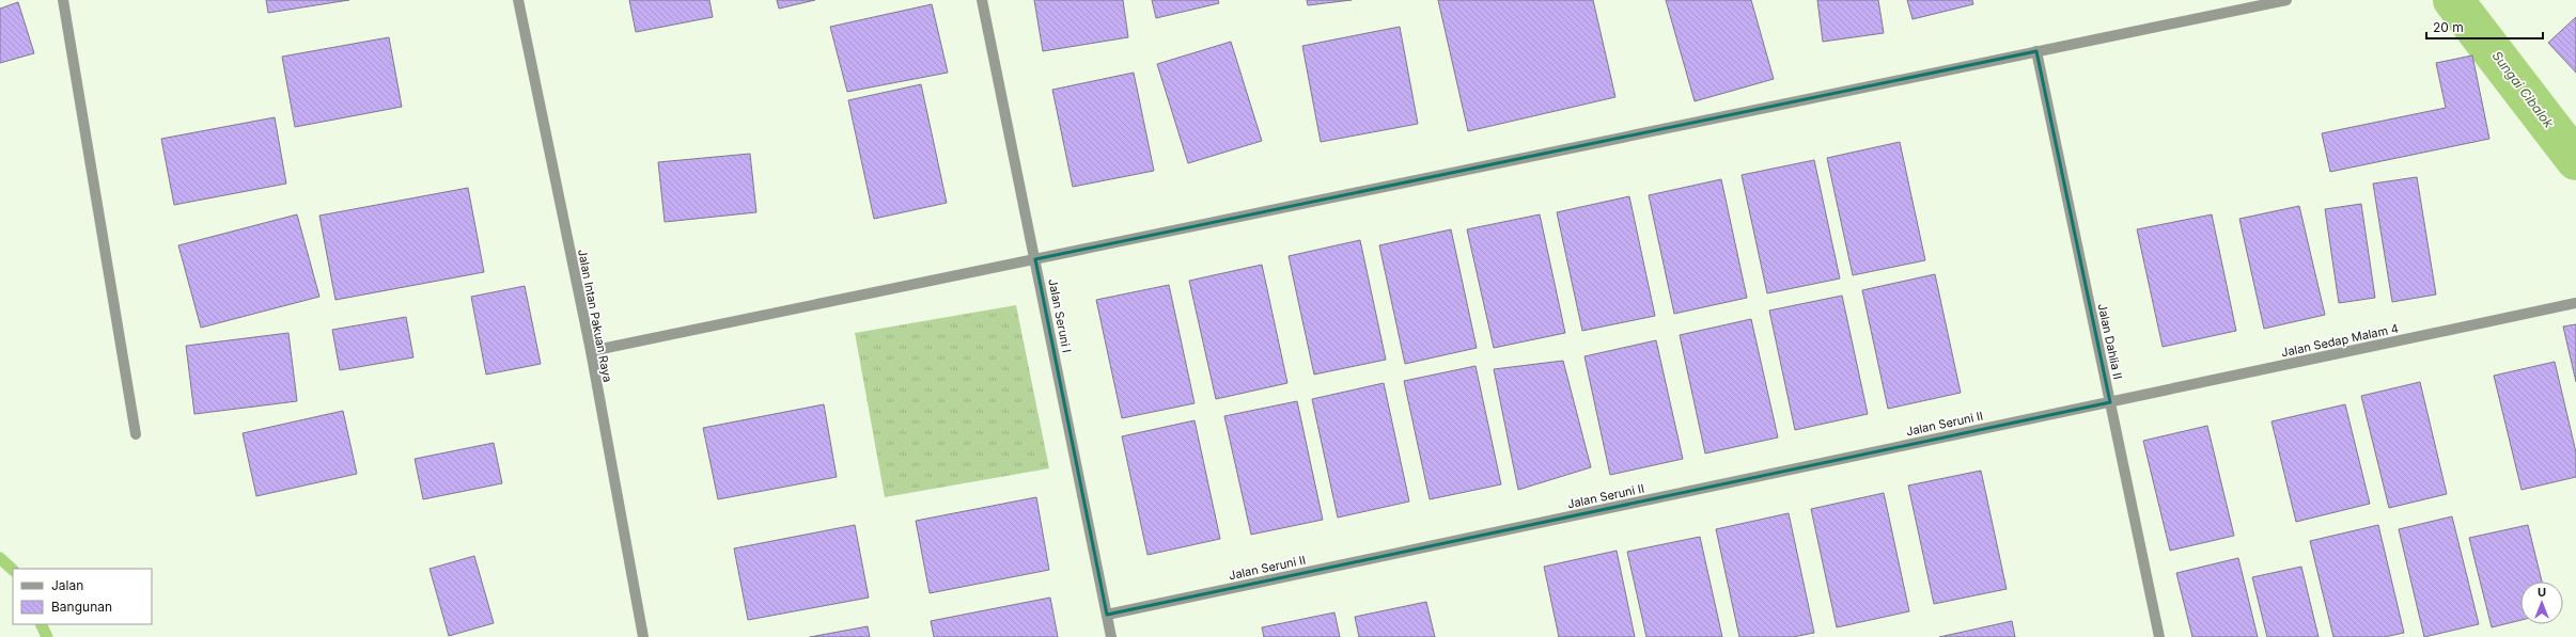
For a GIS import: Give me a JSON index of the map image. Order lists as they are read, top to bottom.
{
  "streets": {
    "street": [
      "Jalan Intan Pakuan Raya",
      "Jalan Seruni I",
      "Jalan Sedap Malam 4",
      "Jalan Dahlia II",
      "Jalan Seruni II"
    ]
  },
  "crossings": [
    ["Jalan Seruni I", "Jalan Seruni II"],
    ["Jalan Sedap Malam 4", "Jalan Dahlia II"],
    ["Jalan Sedap Malam 4", "Jalan Seruni II"],
    ["Jalan Dahlia II", "Jalan Seruni II"]
  ],
  "water": ["Sungai Cibalok"],
  "legend": ["Jalan", "Bangunan"],
  "scale_bar": "20 m",
  "north": "top"
}
